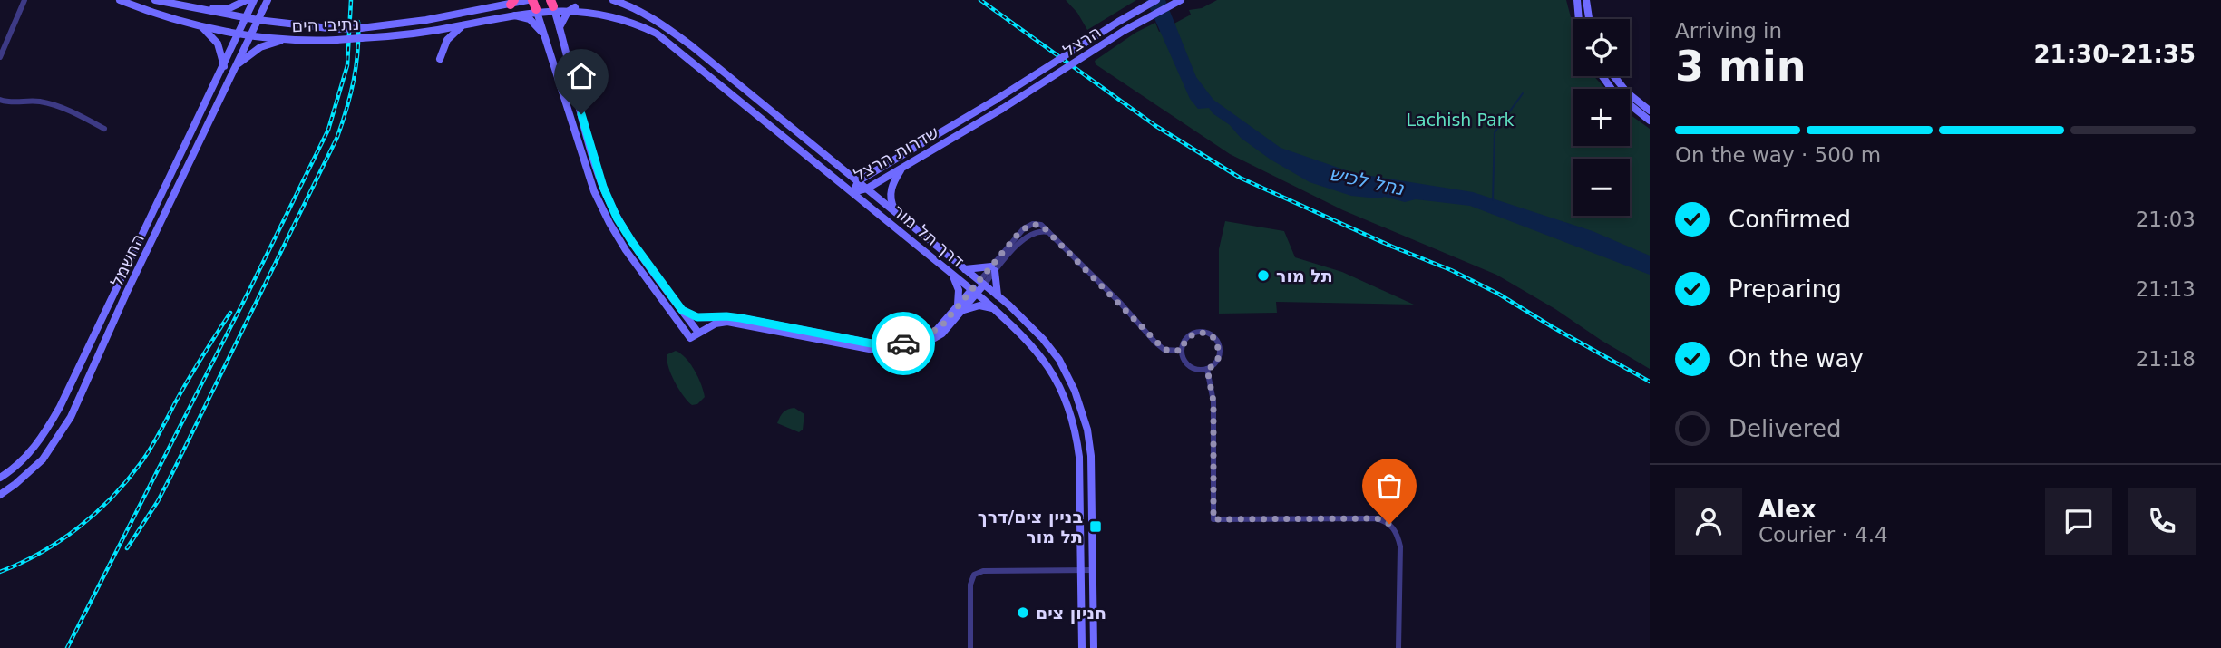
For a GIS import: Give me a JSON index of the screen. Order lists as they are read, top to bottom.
{
  "streets": {
    "street": [
      "נתיבי הים",
      "הרצל",
      "שדרות הרצל",
      "דרך תל מור",
      "החשמל"
    ]
  },
  "crossings": [
    ["נתיבי הים", "דרך תל מור"],
    ["נתיבי הים", "החשמל"],
    ["הרצל", "שדרות הרצל"],
    ["שדרות הרצל", "דרך תל מור"]
  ],
  "water": ["נחל לכיש"],
  "parks": ["Lachish Park"],
  "places": {
    "other": ["תל מור", "חניון צים"],
    "transit": ["בניין צים/דרך תל מור"]
  },
  "page": {
    "heading": ["3 min", "Arriving in", "21:30–21:35"],
    "panel": ["Alex", "Courier · 4.4"],
    "map_buttons": ["+", "−"],
    "bar": "On the way · 500 m",
    "list": [
      ["Confirmed", "21:03"],
      ["Preparing", "21:13"],
      ["On the way", "21:18"],
      "Delivered"
    ]
  }
}
